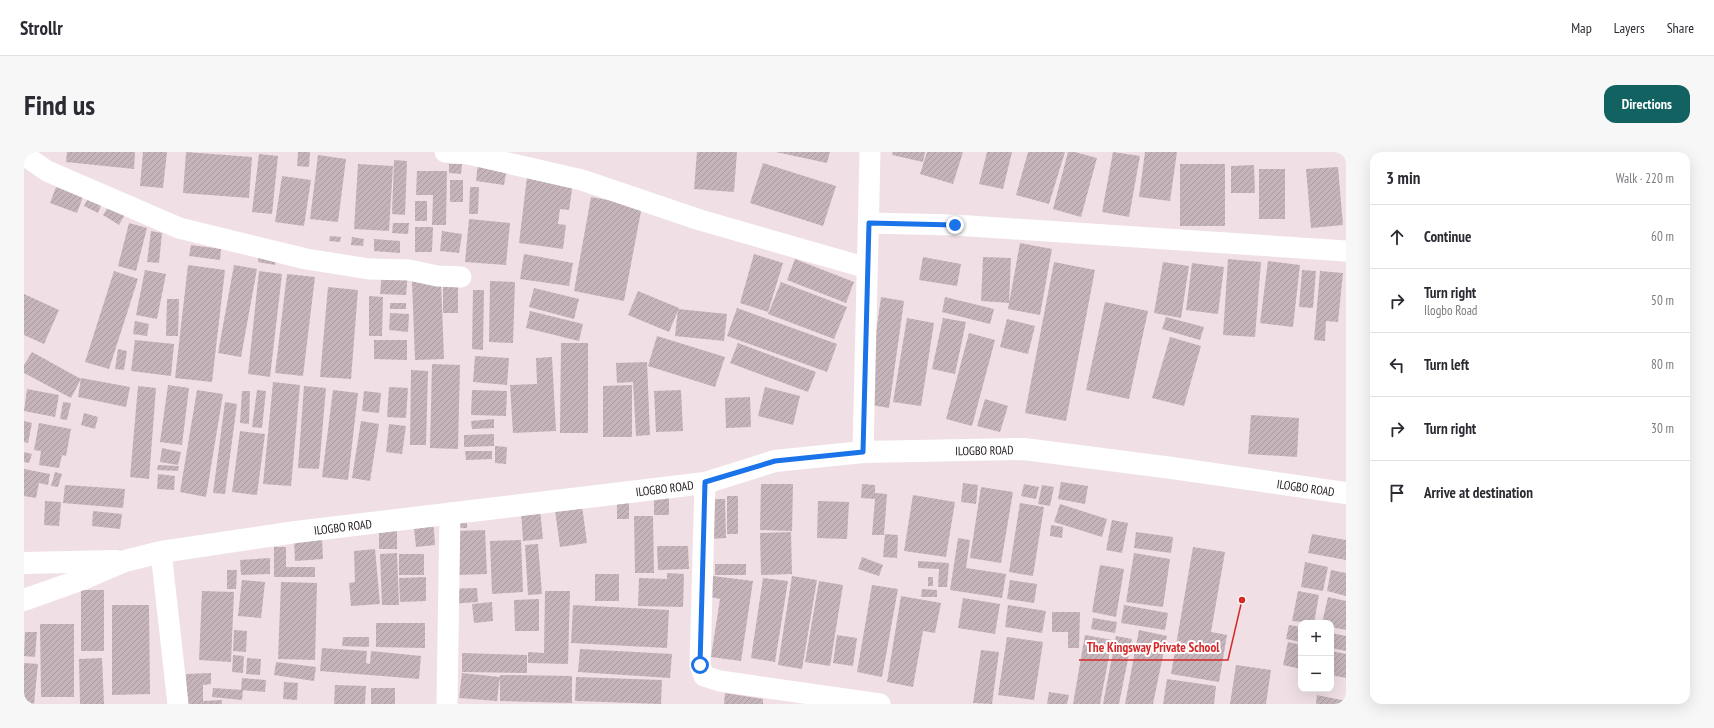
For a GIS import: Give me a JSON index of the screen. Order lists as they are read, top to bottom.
{
  "streets": {
    "main road": ["ILOGBO ROAD"]
  },
  "places": ["The Kingsway Private School"],
  "page": {
    "header": "Strollr",
    "nav": ["Map", "Layers", "Share"],
    "buttons": "Directions",
    "title": "Find us",
    "heading": ["3 min", "Walk · 220 m"],
    "list": [
      ["Continue", "60 m"],
      ["Turn right", "Ilogbo Road", "50 m"],
      ["Turn left", "80 m"],
      ["Turn right", "30 m"],
      "Arrive at destination"
    ],
    "map_buttons": ["+", "−"]
  }
}
